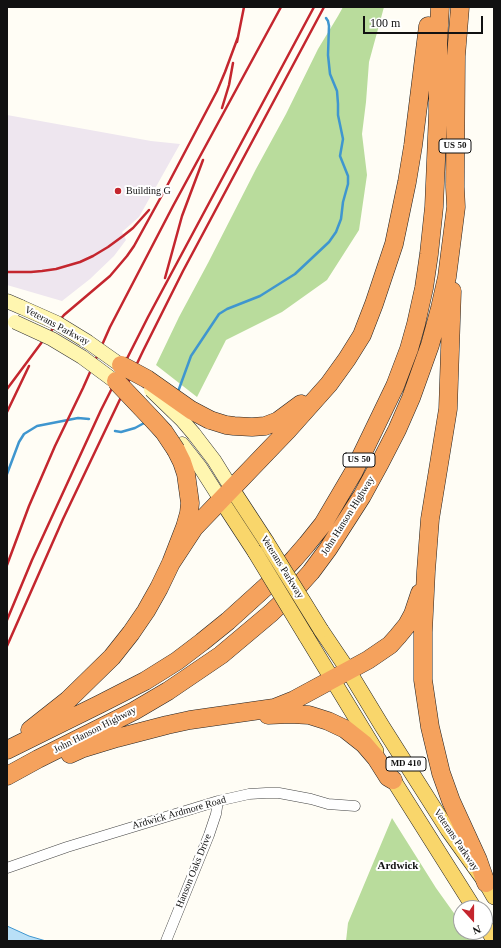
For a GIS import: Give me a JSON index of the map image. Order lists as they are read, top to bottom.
{
  "streets": {
    "highway": ["US 50", "John Hanson Highway"],
    "main road": ["Veterans Parkway", "MD 410"],
    "street": ["Ardwick Ardmore Road", "Hanson Oaks Drive"]
  },
  "crossings": [
    ["Ardwick Ardmore Road", "Hanson Oaks Drive"]
  ],
  "districts": ["Ardwick"],
  "places": ["Building G"],
  "scale_bar": "100 m",
  "north": "bottom"
}
